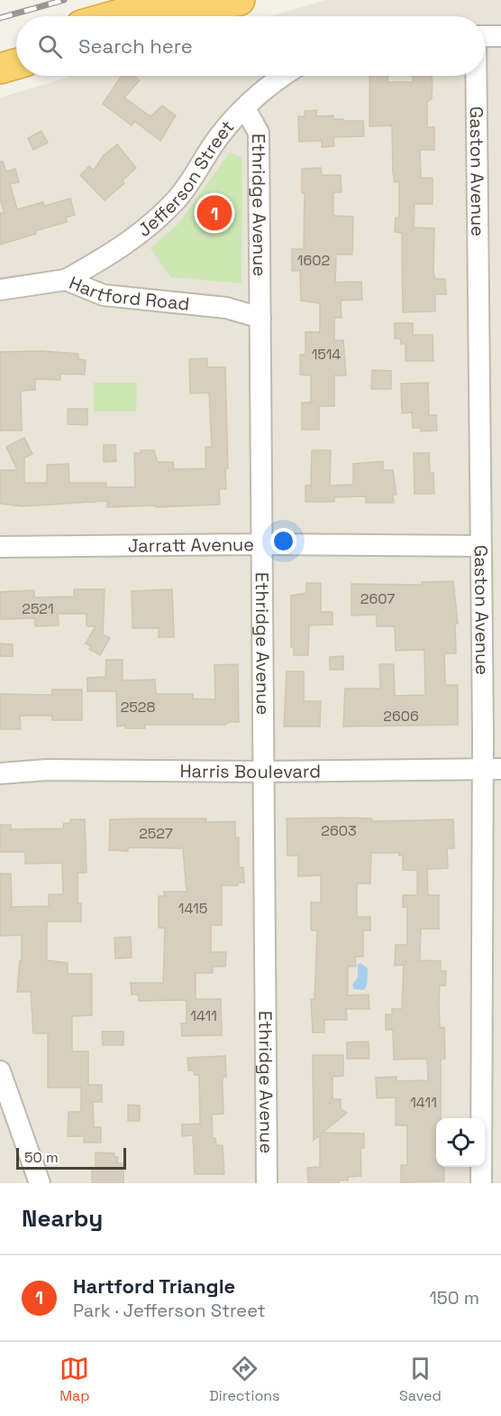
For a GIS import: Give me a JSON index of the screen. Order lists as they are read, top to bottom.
{
  "streets": {
    "street": [
      "Gaston Avenue",
      "Jefferson Street",
      "Ethridge Avenue",
      "Hartford Road",
      "Jarratt Avenue",
      "Harris Boulevard"
    ]
  },
  "crossings": [
    ["Gaston Avenue", "Jarratt Avenue"],
    ["Gaston Avenue", "Harris Boulevard"],
    ["Jefferson Street", "Ethridge Avenue"],
    ["Jefferson Street", "Hartford Road"],
    ["Ethridge Avenue", "Hartford Road"],
    ["Ethridge Avenue", "Jarratt Avenue"],
    ["Ethridge Avenue", "Harris Boulevard"]
  ],
  "house_numbers": [
    "1602",
    "1514",
    "2607",
    "2521",
    "2528",
    "2606",
    "2603",
    "2527",
    "1415",
    "1411",
    "1411"
  ],
  "scale_bar": "50 m",
  "page": {
    "search": "Search here",
    "pins": "1",
    "scale": "50 m",
    "heading": "Nearby",
    "list": [
      {
        "mark": "1",
        "name": "Hartford Triangle",
        "note": "Park · Jefferson Street",
        "value": "150 m"
      }
    ],
    "nav": ["Map", "Directions", "Saved"]
  }
}
